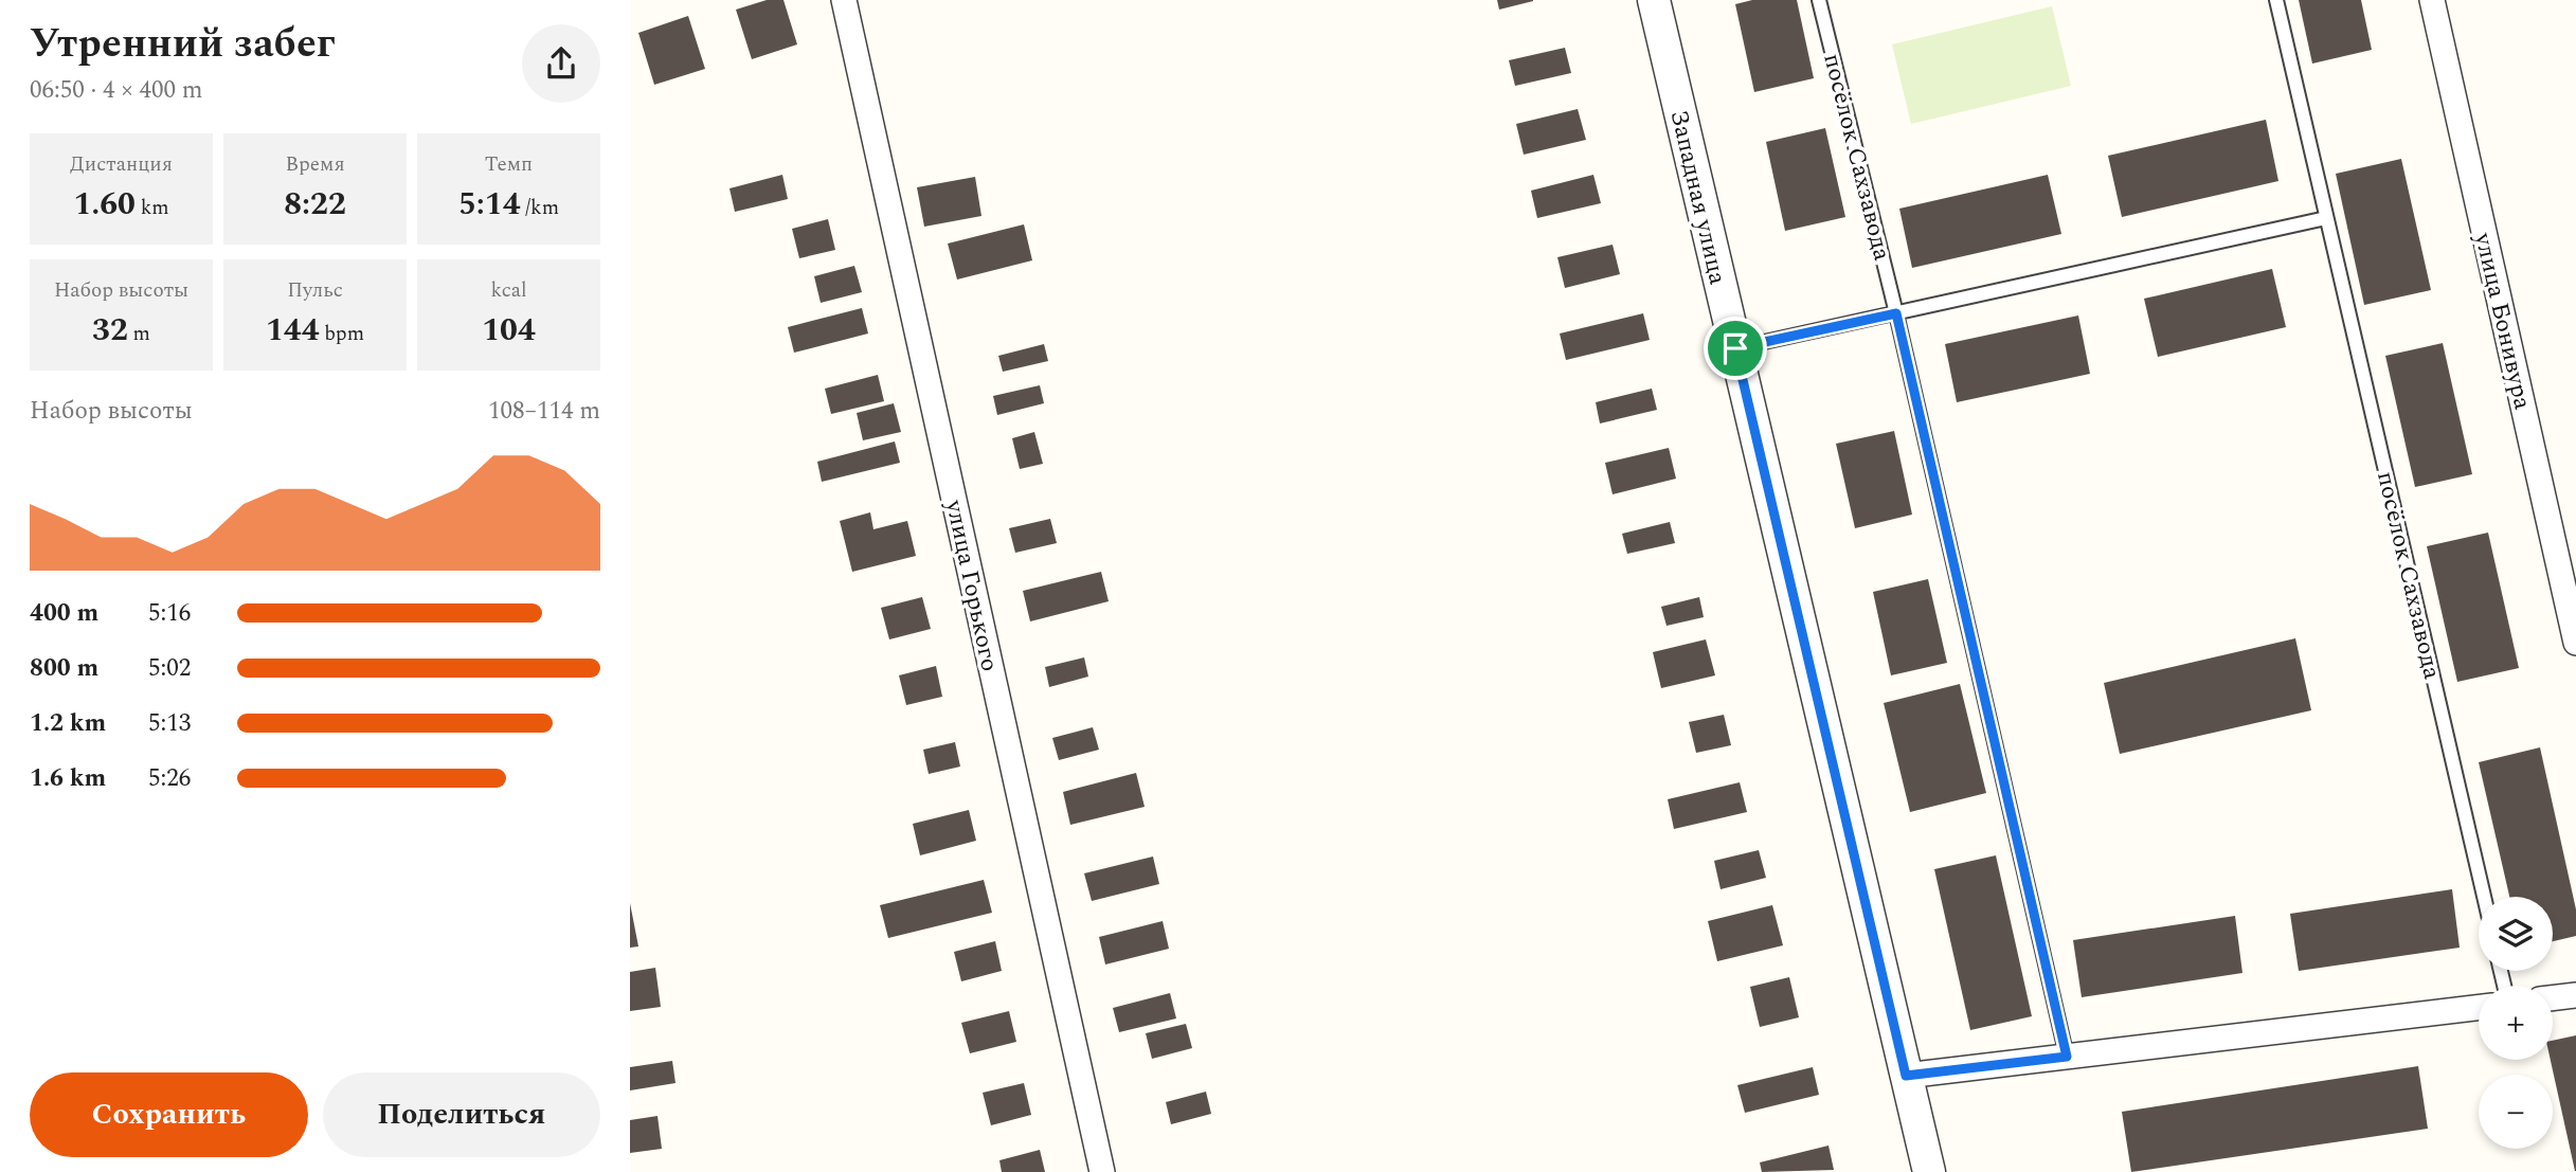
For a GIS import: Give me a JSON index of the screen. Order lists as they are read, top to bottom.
{
  "streets": {
    "street": ["Западная улица", "улица Бонивура", "улица Горького"],
    "lane": ["посёлок Сахзавода"]
  },
  "page": {
    "heading": ["Утренний забег", "06:50 · 4 × 400 m"],
    "stats": [
      ["Дистанция", "1.60 km"],
      ["Время", "8:22"],
      ["Темп", "5:14 /km"],
      ["Набор высоты", "32 m"],
      ["Пульс", "144 bpm"],
      ["kcal", "104"]
    ],
    "chart": ["Набор высоты", "108–114 m"],
    "list": [
      {
        "name": "400 m",
        "note": "5:16"
      },
      {
        "name": "800 m",
        "note": "5:02"
      },
      {
        "name": "1.2 km",
        "note": "5:13"
      },
      {
        "name": "1.6 km",
        "note": "5:26"
      }
    ],
    "map_buttons": ["+", "−"],
    "buttons": ["Сохранить", "Поделиться"]
  }
}
